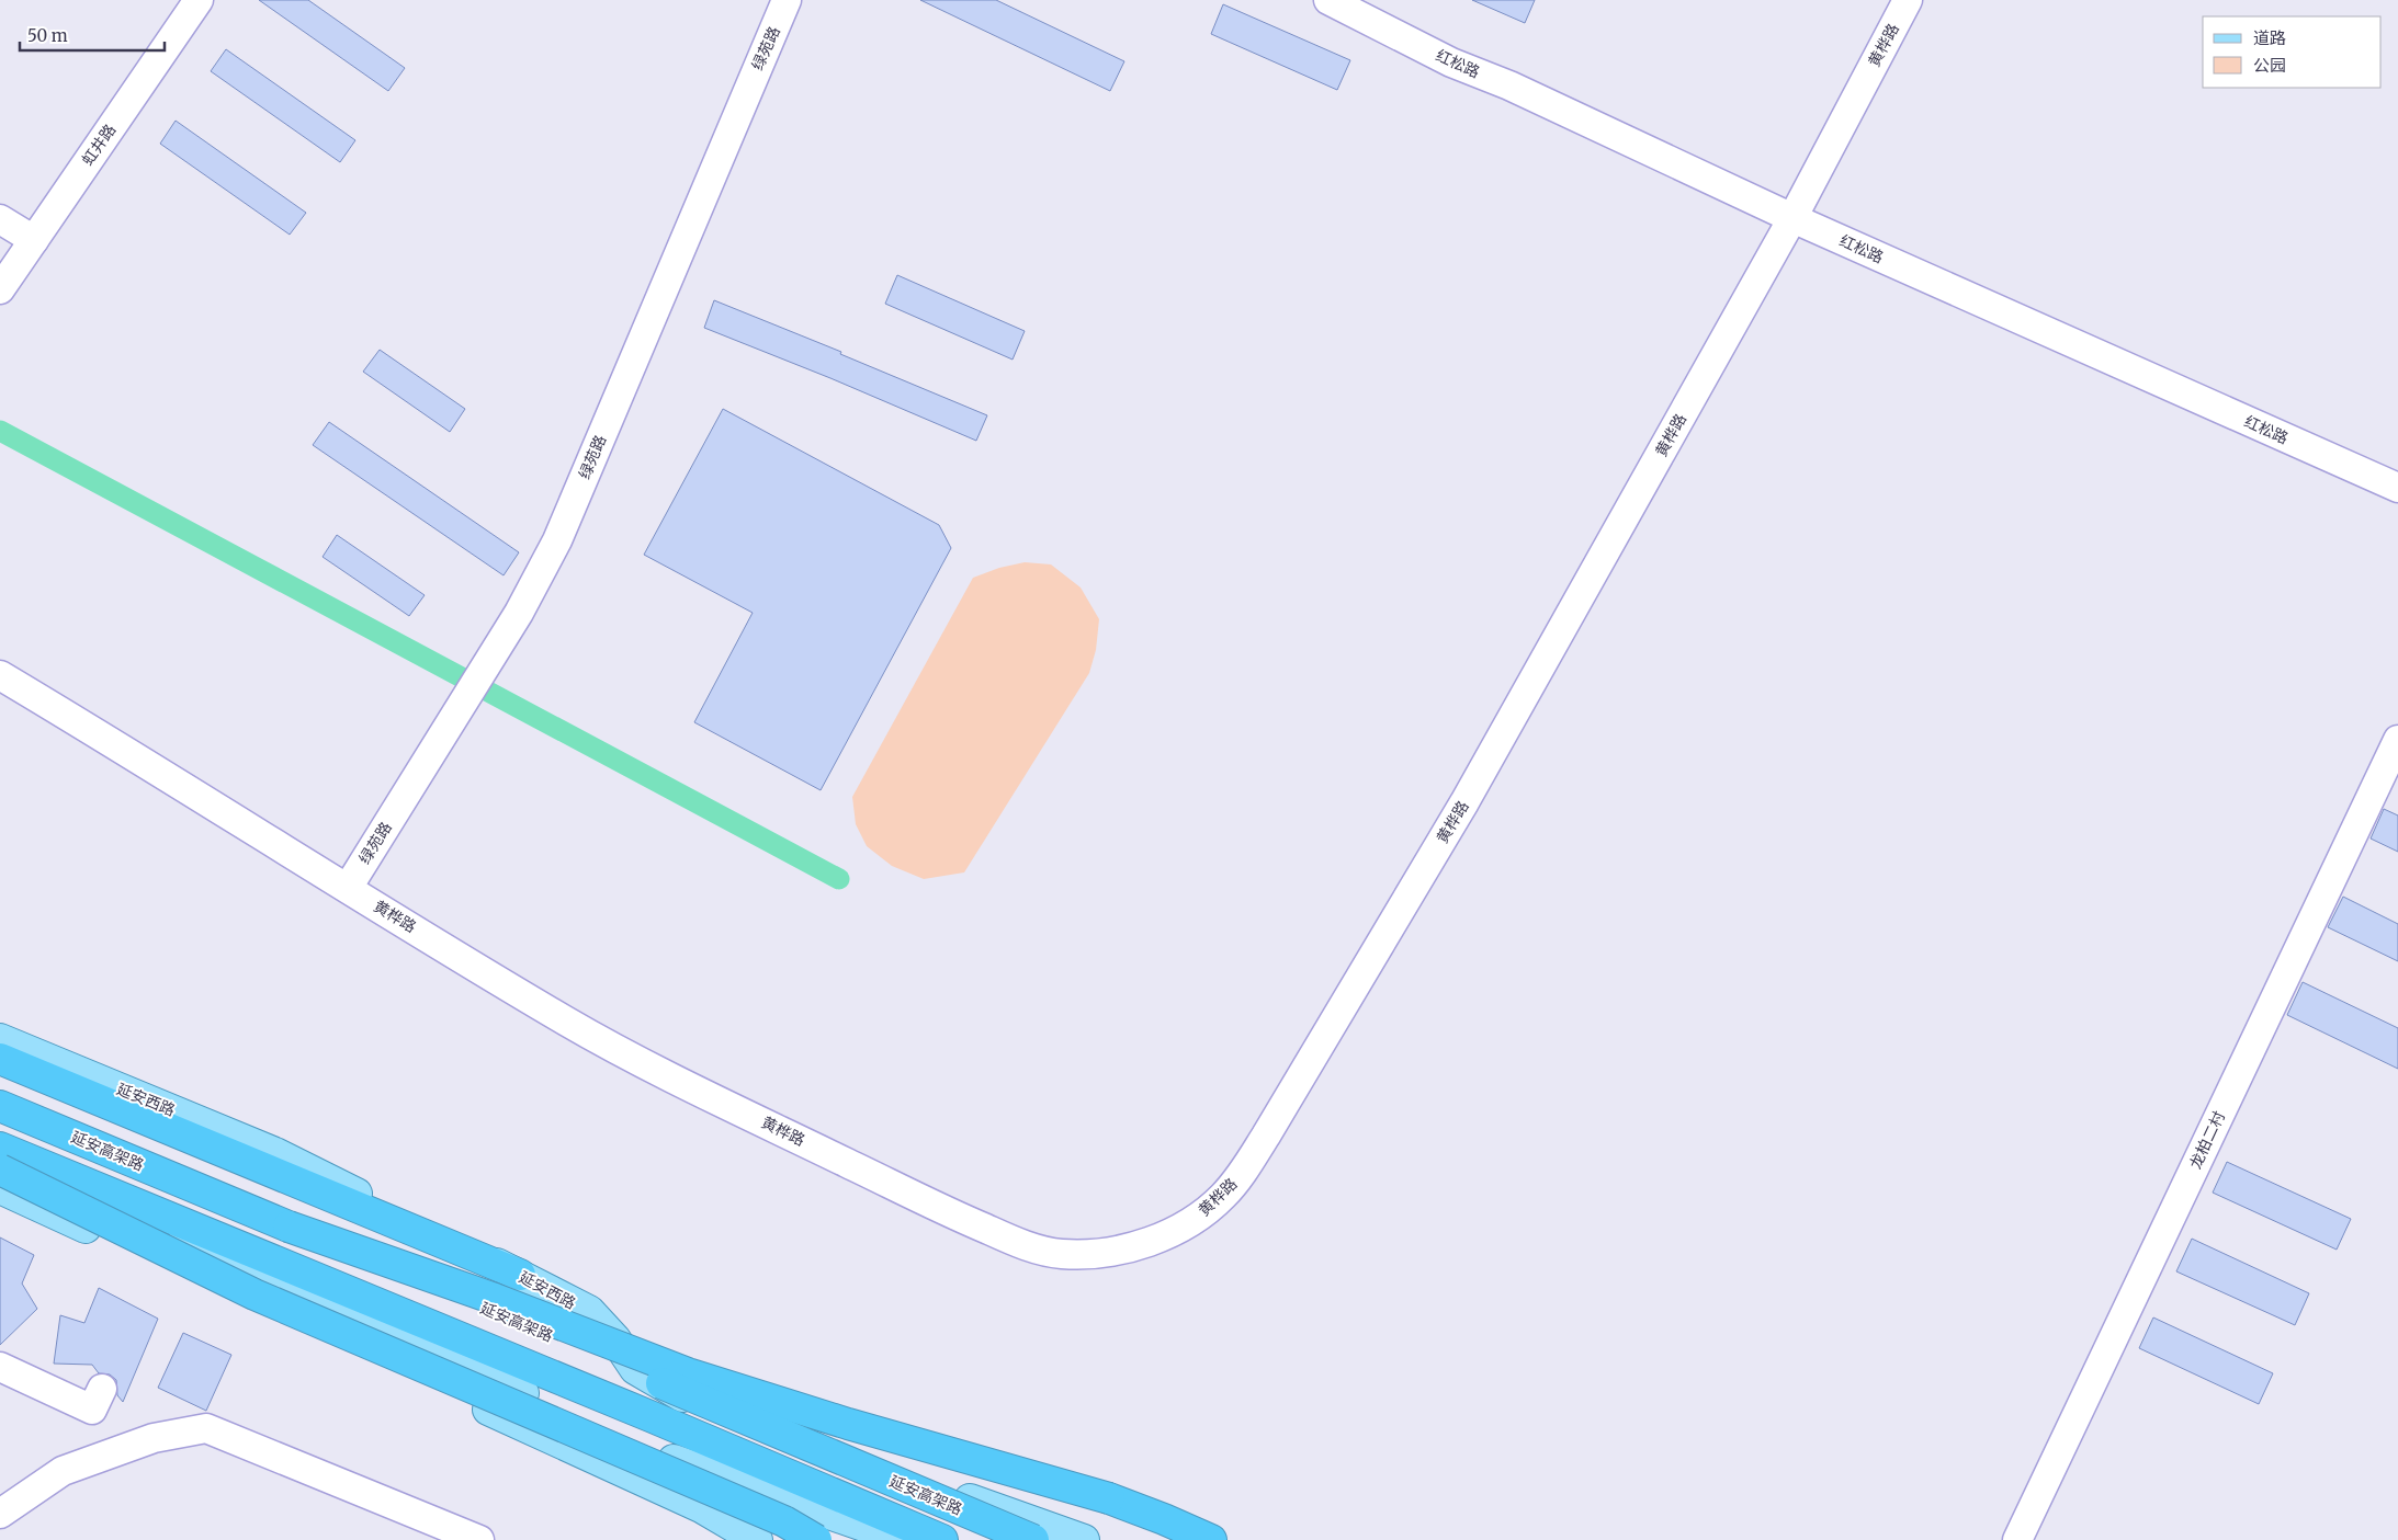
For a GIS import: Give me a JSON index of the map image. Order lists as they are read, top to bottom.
{
  "streets": {
    "highway": ["延安高架路"],
    "main road": ["延安西路"],
    "street": [
      "黄桦路",
      "绿苑路",
      "红松路",
      "虹井路",
      "龙柏二村"
    ]
  },
  "crossings": [
    ["黄桦路", "绿苑路"],
    ["黄桦路", "红松路"]
  ],
  "legend": ["道路", "公园"],
  "scale_bar": "50 m"
}
